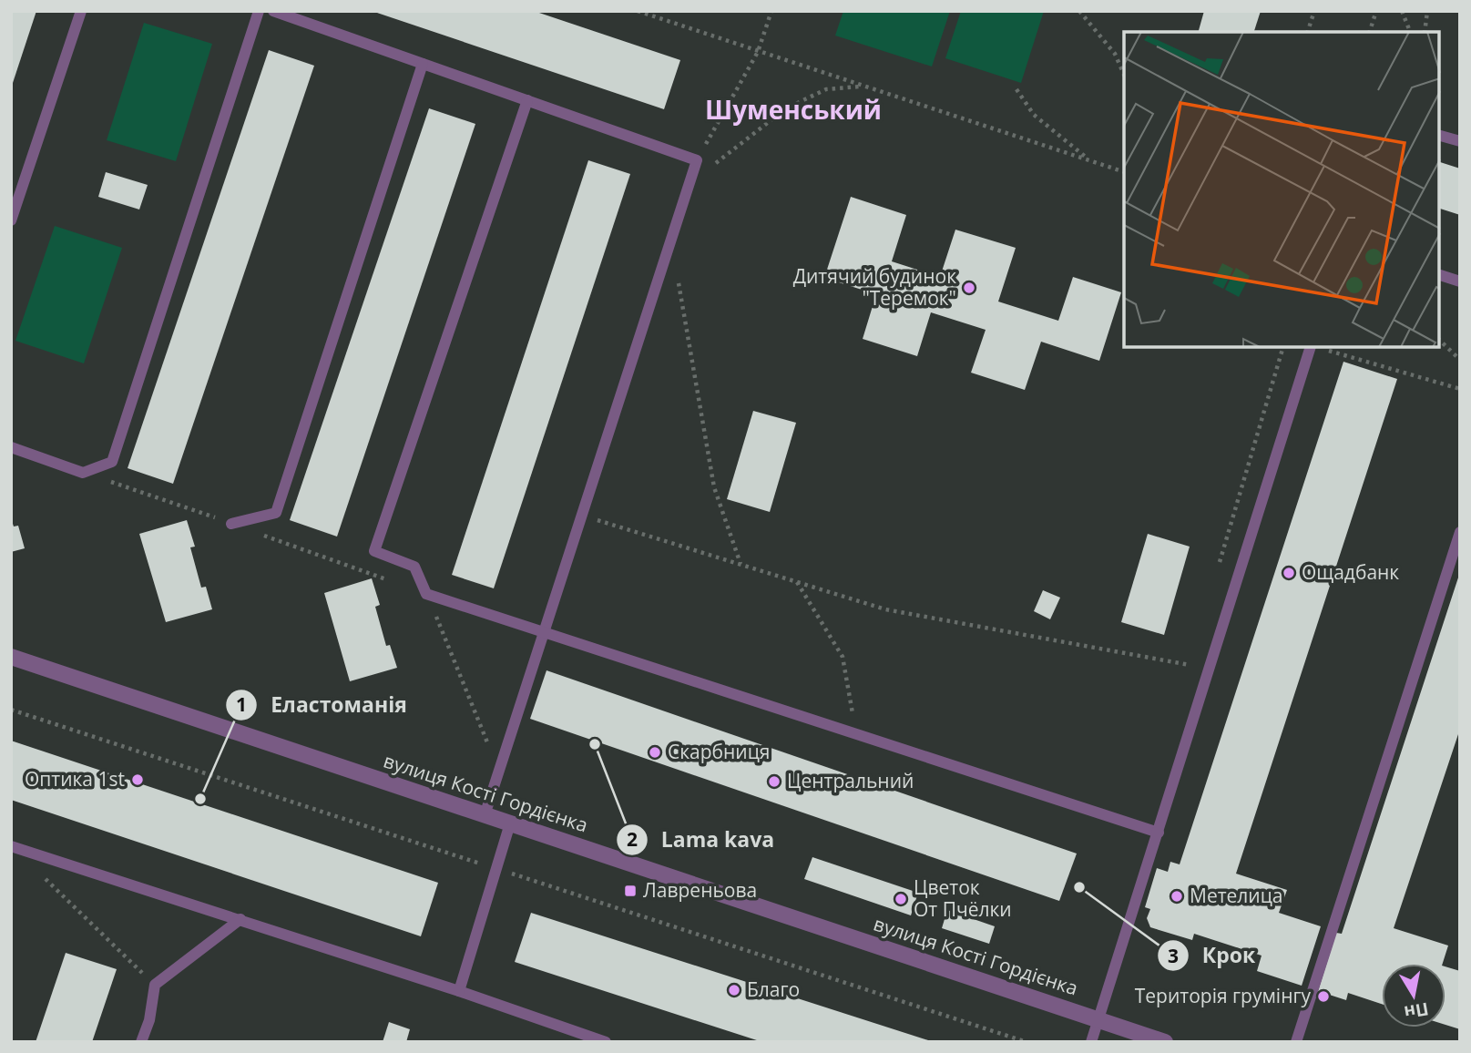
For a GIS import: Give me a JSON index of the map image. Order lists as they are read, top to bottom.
{
  "streets": {
    "street": ["вулиця Кості Гордієнка"]
  },
  "districts": ["Шуменський"],
  "places": {
    "other": [
      "Дитячий будинок \"Теремок\"",
      "Ощадбанк",
      "Lama kava",
      "Скарбниця",
      "Оптика 1st",
      "Центральний",
      "Еластоманія",
      "Крок",
      "Метелица",
      "Цветок От Пчёлки",
      "Благо",
      "Територія грумінгу"
    ],
    "transit": ["Лавреньова"]
  },
  "north": "bottom"
}
